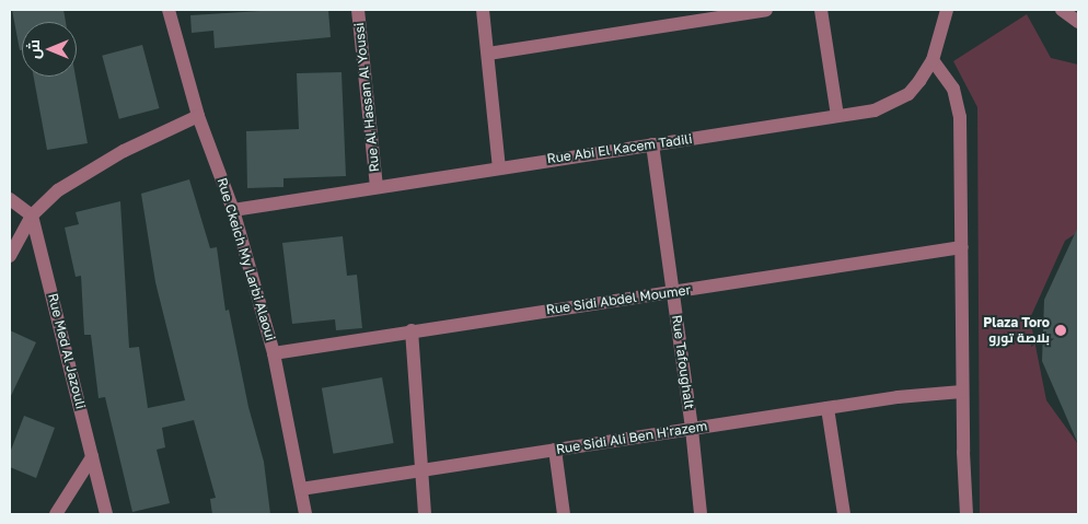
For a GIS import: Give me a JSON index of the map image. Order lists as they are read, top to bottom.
{
  "streets": {
    "street": [
      "Rue Al Hassan Al Youssi",
      "Rue Abi El Kacem Tadili",
      "Rue Ckeich My Larbi Alaoui",
      "Rue Sidi Abdel Moumer",
      "Rue Med Al Jazouli",
      "Rue Tafoughalt",
      "Rue Sidi Ali Ben H'razem"
    ]
  },
  "crossings": [
    ["Rue Al Hassan Al Youssi", "Rue Abi El Kacem Tadili"],
    ["Rue Abi El Kacem Tadili", "Rue Ckeich My Larbi Alaoui"],
    ["Rue Abi El Kacem Tadili", "Rue Tafoughalt"],
    ["Rue Ckeich My Larbi Alaoui", "Rue Sidi Abdel Moumer"],
    ["Rue Ckeich My Larbi Alaoui", "Rue Sidi Ali Ben H'razem"],
    ["Rue Sidi Abdel Moumer", "Rue Tafoughalt"],
    ["Rue Tafoughalt", "Rue Sidi Ali Ben H'razem"]
  ],
  "places": ["Plaza Toro بلاصة تورو"],
  "north": "left"
}
